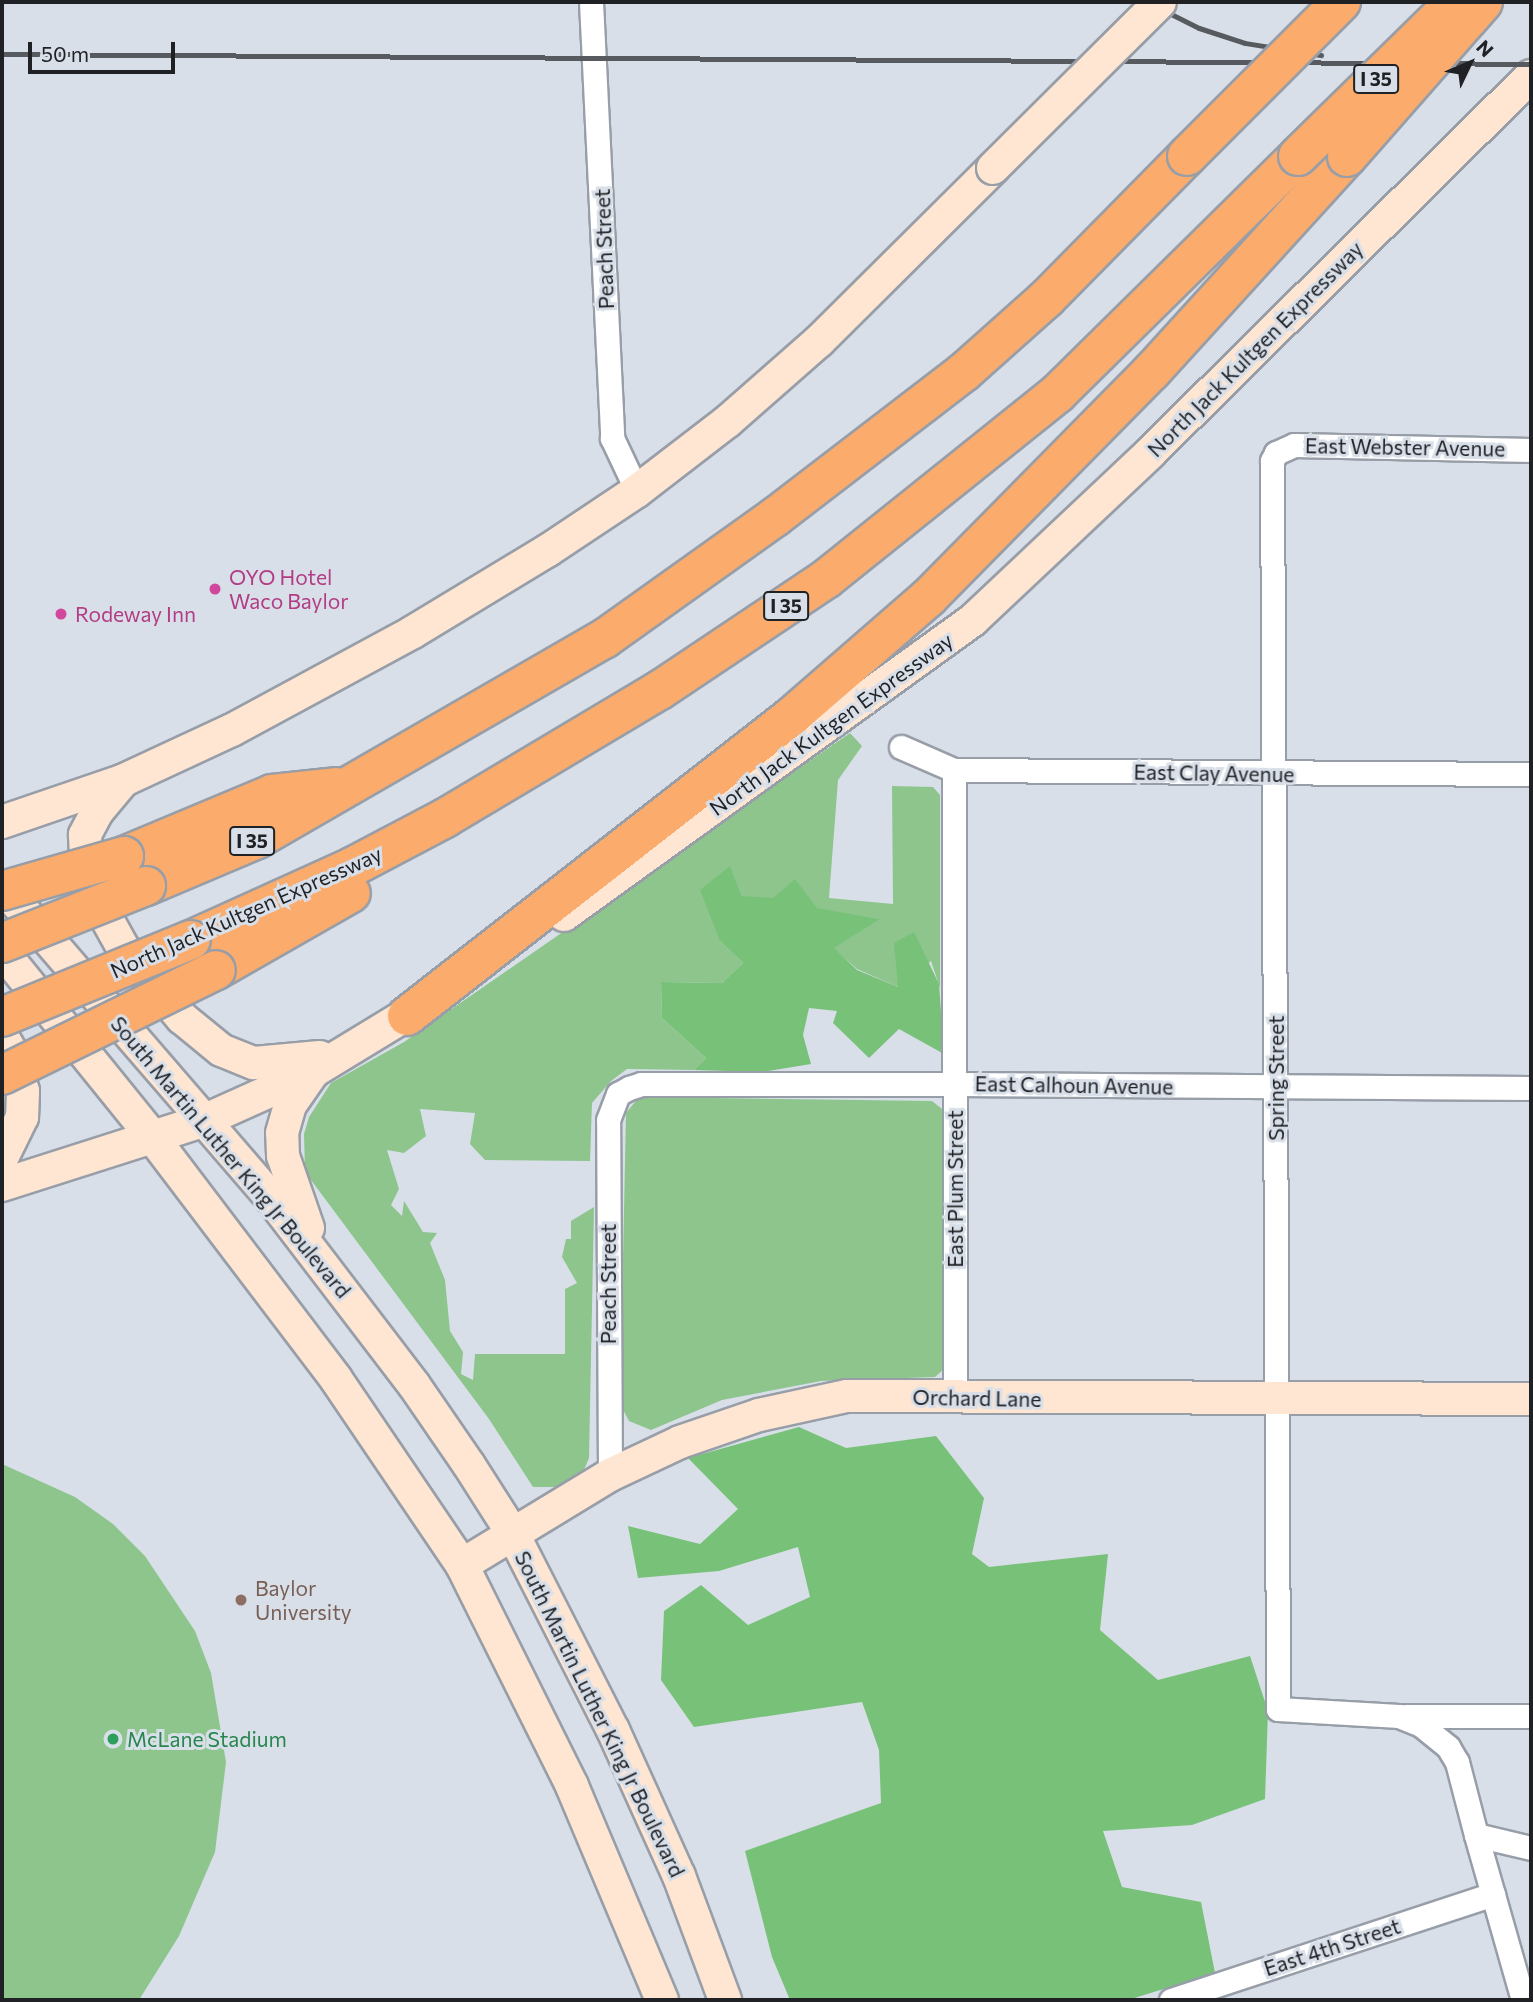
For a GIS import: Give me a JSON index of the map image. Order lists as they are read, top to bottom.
{
  "streets": {
    "highway": ["I 35", "North Jack Kultgen Expressway"],
    "main road": ["South Martin Luther King Jr Boulevard", "Orchard Lane"],
    "street": [
      "Peach Street",
      "East Webster Avenue",
      "East Clay Avenue",
      "Spring Street",
      "East Calhoun Avenue",
      "East Plum Street",
      "East 4th Street"
    ]
  },
  "crossings": [
    ["Peach Street", "East Calhoun Avenue"],
    ["Peach Street", "Orchard Lane"],
    ["North Jack Kultgen Expressway", "South Martin Luther King Jr Boulevard"],
    ["East Webster Avenue", "Spring Street"],
    ["East Clay Avenue", "Spring Street"],
    ["East Clay Avenue", "East Plum Street"],
    ["Spring Street", "East Calhoun Avenue"],
    ["Spring Street", "Orchard Lane"],
    ["East Calhoun Avenue", "East Plum Street"],
    ["South Martin Luther King Jr Boulevard", "Orchard Lane"],
    ["East Plum Street", "Orchard Lane"]
  ],
  "places": [
    "OYO Hotel Waco Baylor",
    "Rodeway Inn",
    "Baylor University",
    "McLane Stadium"
  ],
  "scale_bar": "50 m",
  "north": "top right"
}
